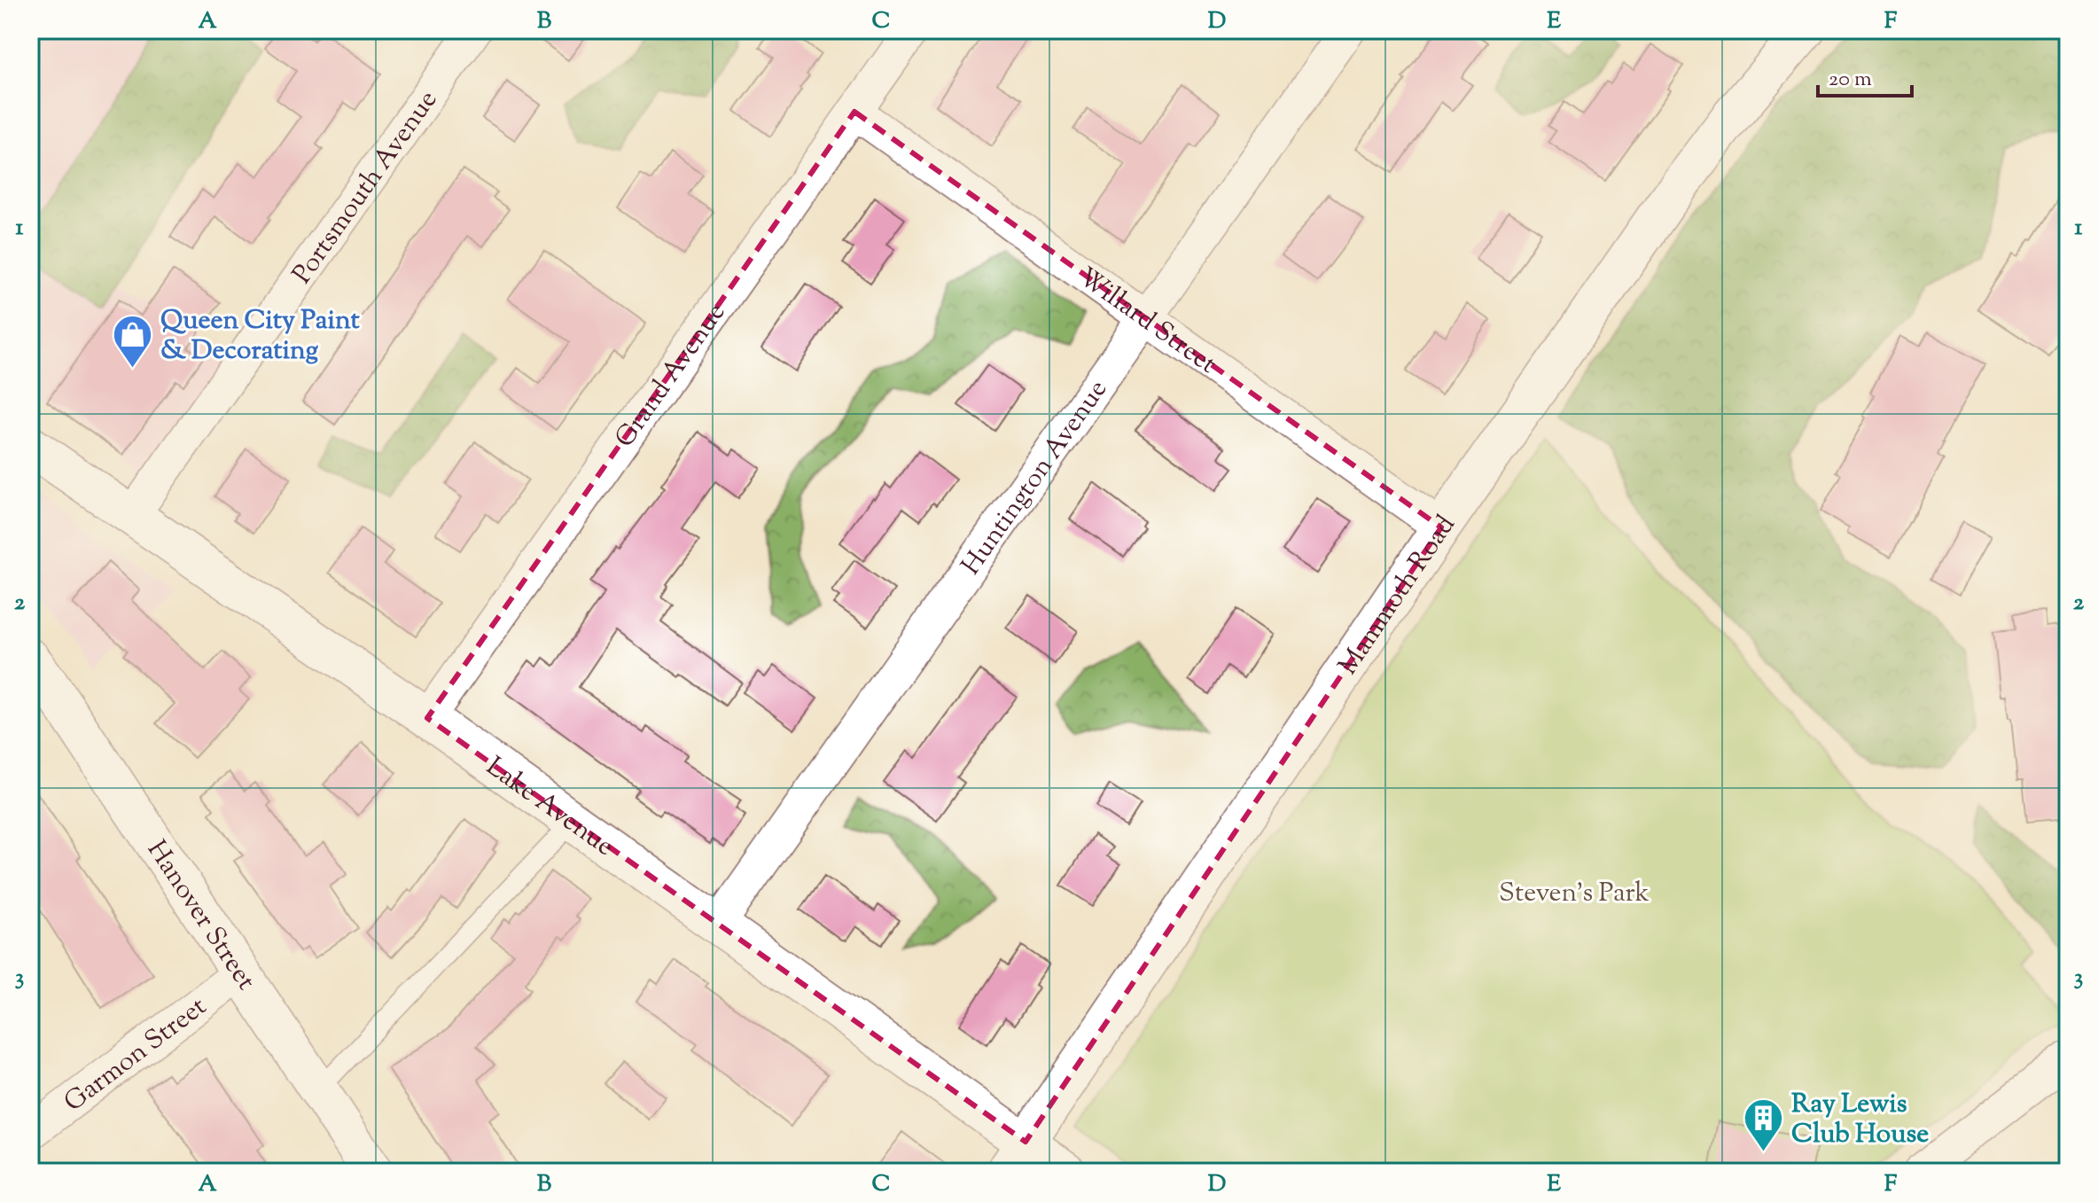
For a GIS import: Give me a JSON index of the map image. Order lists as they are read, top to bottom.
{
  "streets": {
    "main road": ["Mammoth Road", "Lake Avenue", "Hanover Street"],
    "street": [
      "Portsmouth Avenue",
      "Willard Street",
      "Grand Avenue",
      "Huntington Avenue",
      "Garmon Street"
    ]
  },
  "crossings": [
    ["Portsmouth Avenue", "Lake Avenue"],
    ["Willard Street", "Grand Avenue"],
    ["Willard Street", "Huntington Avenue"],
    ["Willard Street", "Mammoth Road"],
    ["Grand Avenue", "Lake Avenue"],
    ["Huntington Avenue", "Lake Avenue"],
    ["Mammoth Road", "Lake Avenue"],
    ["Hanover Street", "Garmon Street"]
  ],
  "parks": ["Steven's Park"],
  "places": {
    "shop": ["Queen City Paint & Decorating"],
    "building": ["Ray Lewis Club House"]
  },
  "scale_bar": "20 m",
  "grid": {
    "columns": [
      "A",
      "B",
      "C",
      "D",
      "E",
      "F"
    ],
    "rows": ["1", "2", "3"]
  }
}
